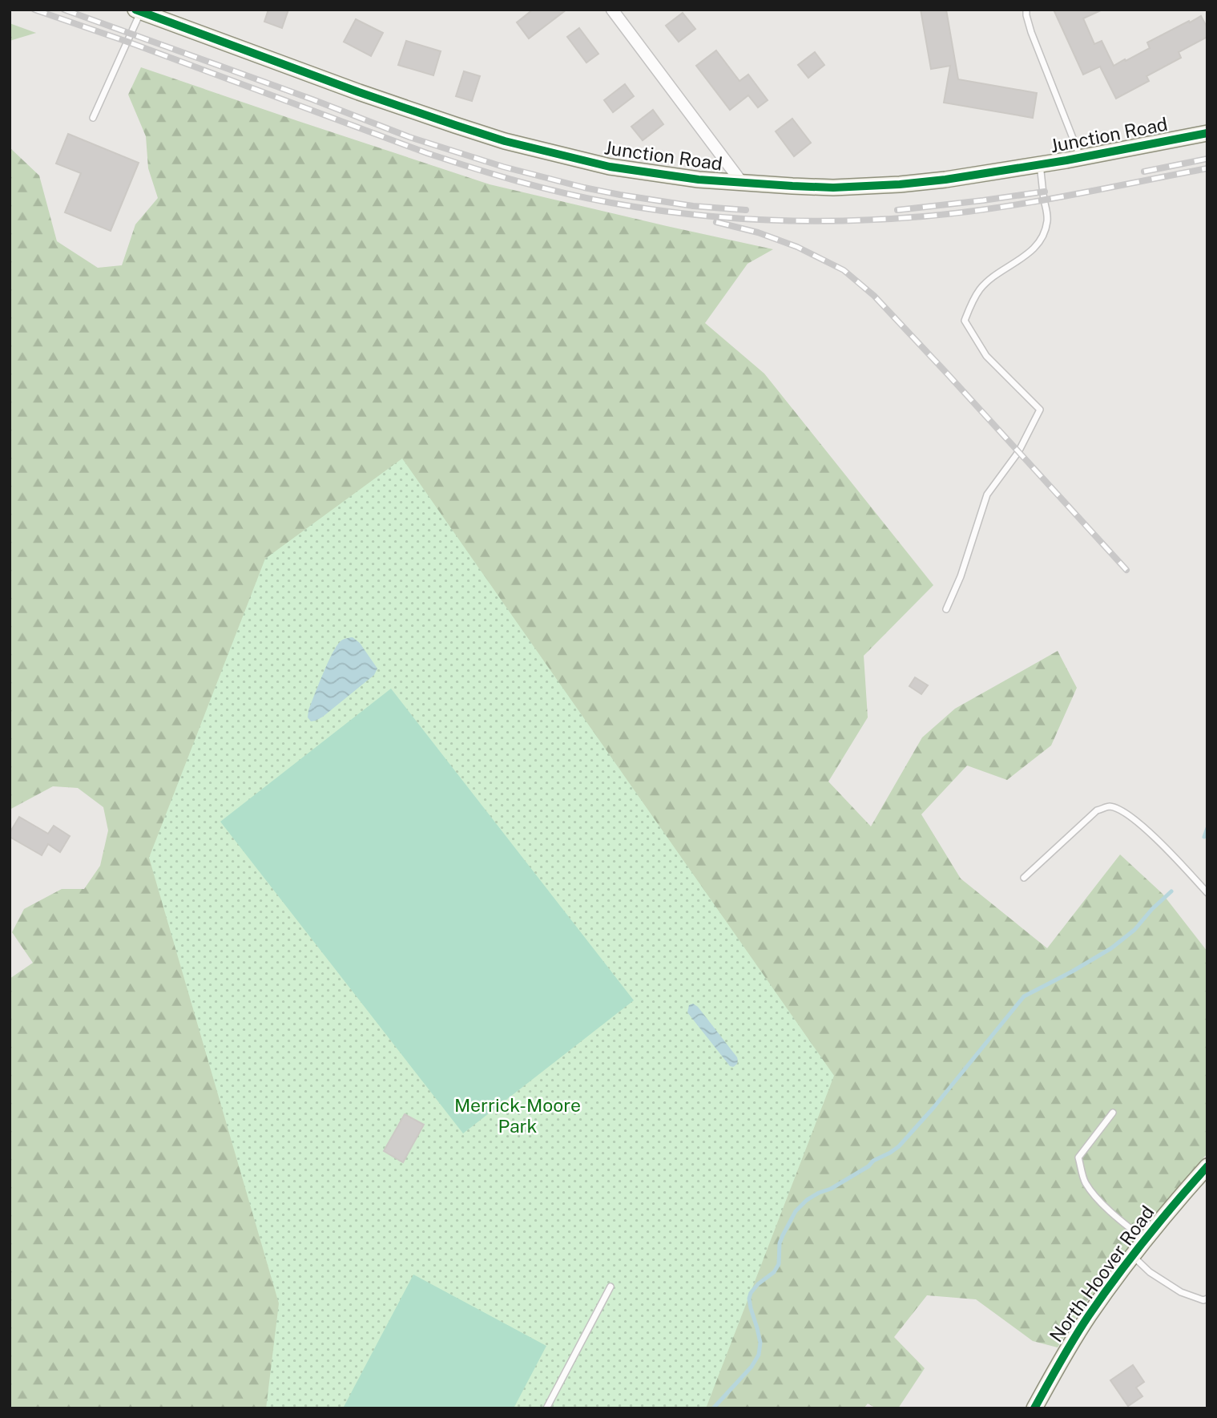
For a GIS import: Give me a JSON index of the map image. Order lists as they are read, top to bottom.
{
  "streets": {
    "street": ["Junction Road", "North Hoover Road"]
  },
  "parks": ["Merrick-Moore Park"]
}
